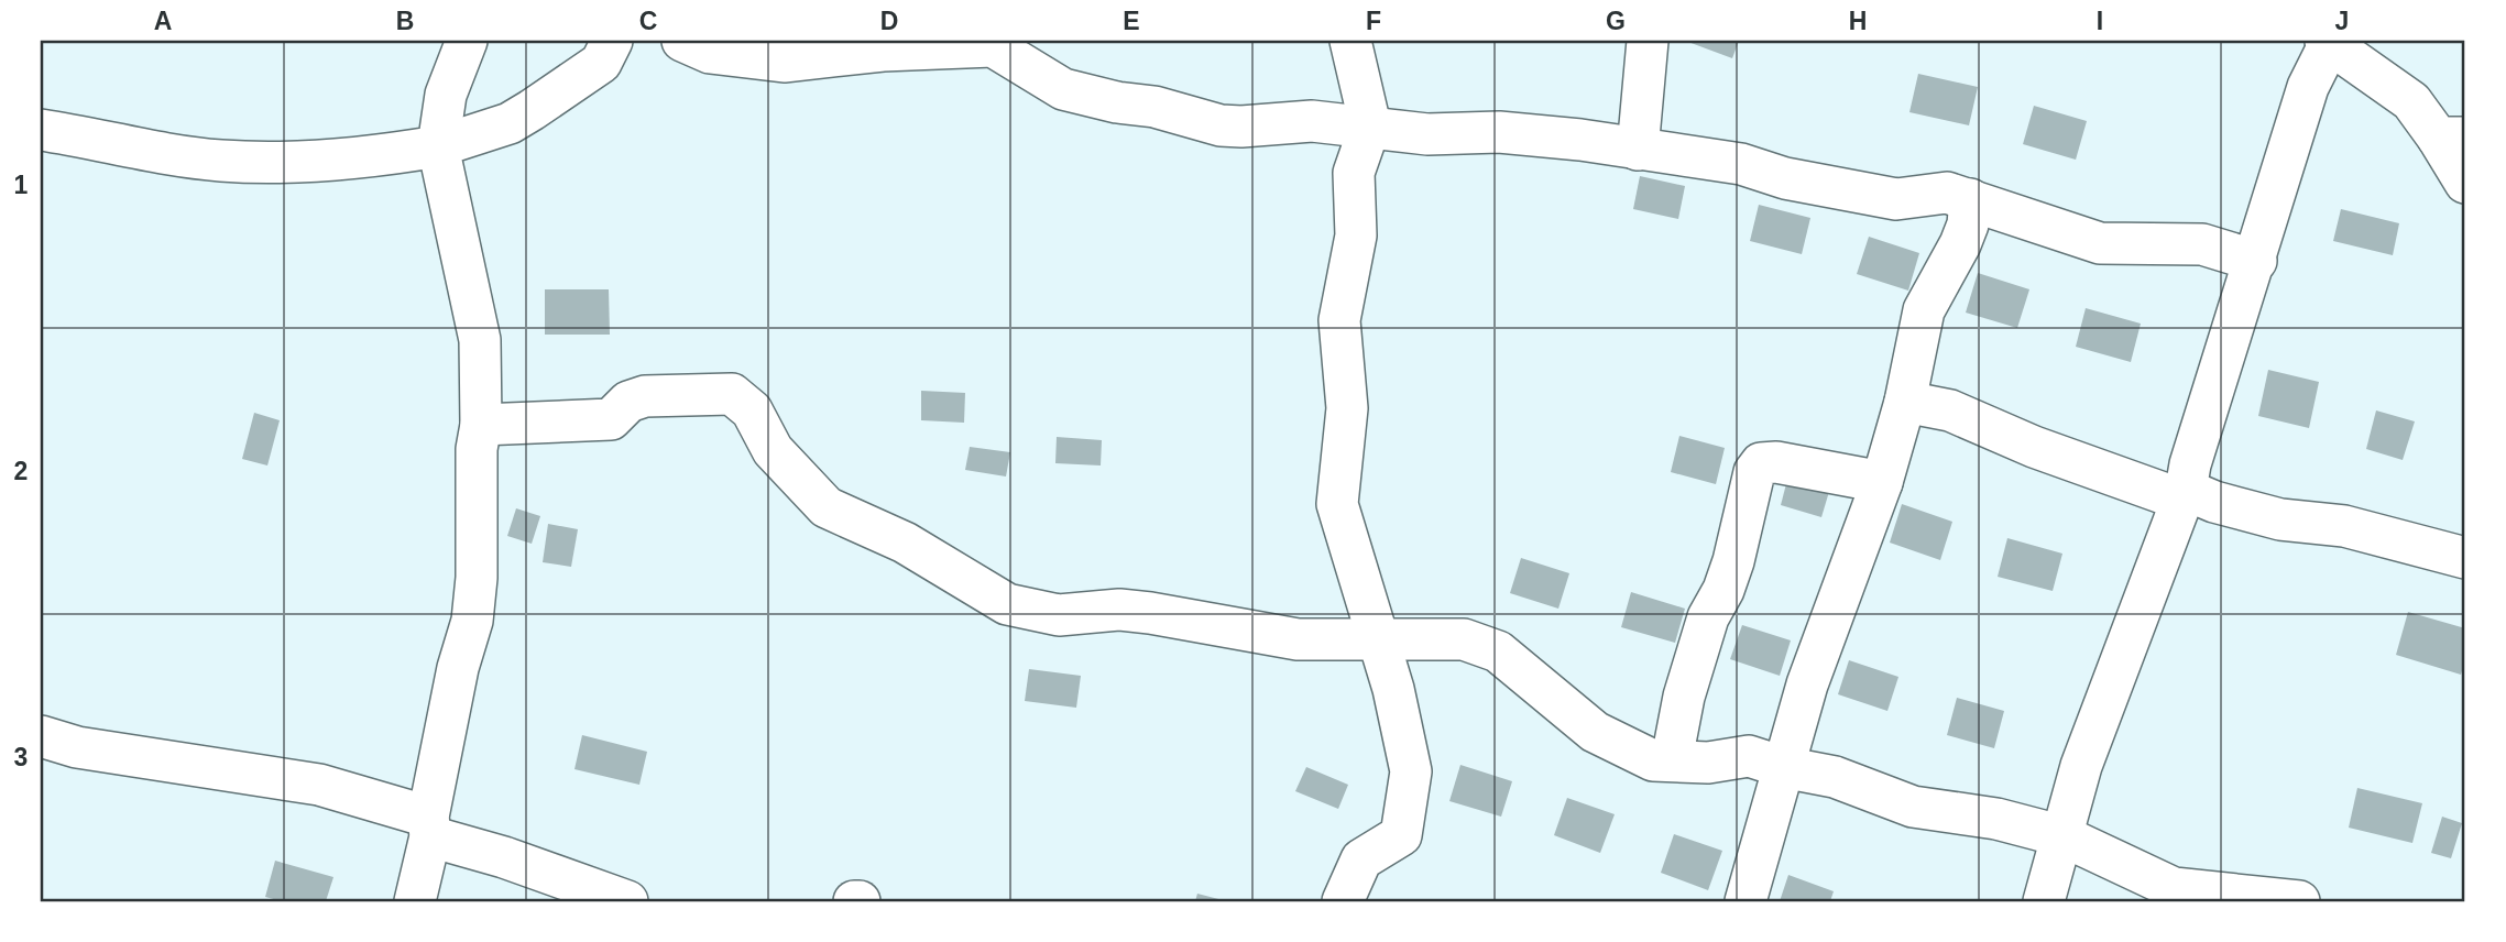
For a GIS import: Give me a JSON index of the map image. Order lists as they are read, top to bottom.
{
  "grid": {
    "columns": [
      "A",
      "B",
      "C",
      "D",
      "E",
      "F",
      "G",
      "H",
      "I",
      "J"
    ],
    "rows": ["1", "2", "3"]
  }
}
